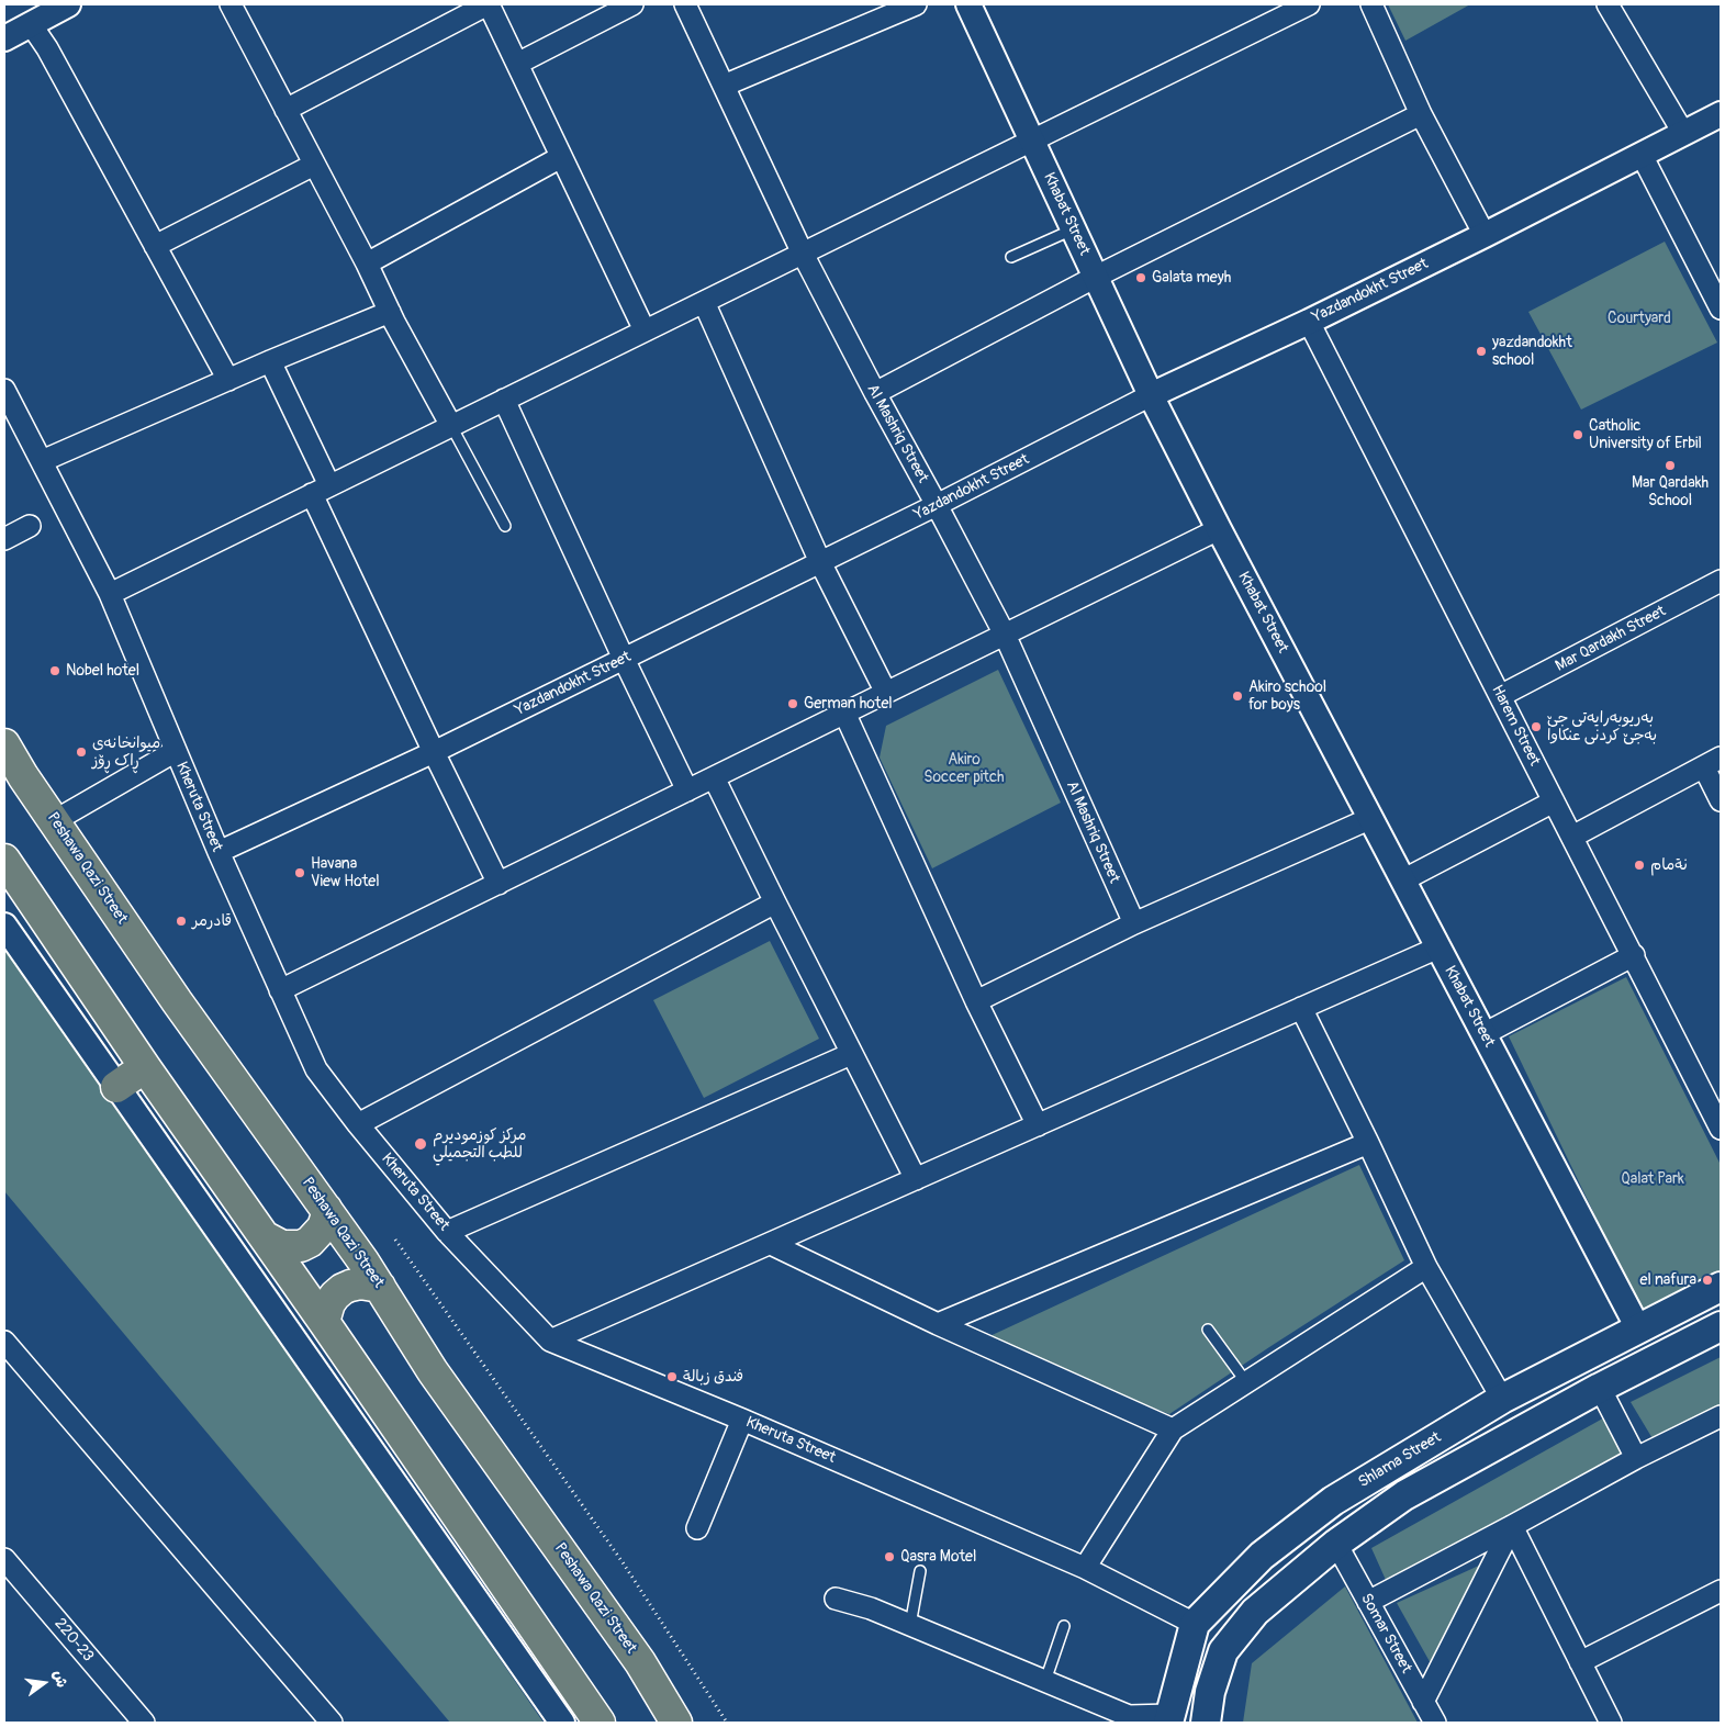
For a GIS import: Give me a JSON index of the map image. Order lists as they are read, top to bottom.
{
  "streets": {
    "highway": ["Peshawa Qazi Street"],
    "main road": ["Shlama Street"],
    "street": [
      "Khabat Street",
      "Yazdandokht Street",
      "Al Mashriq Street",
      "Mar Qardakh Street",
      "Harem Street",
      "Kheruta Street",
      "Somar Street",
      "220-23"
    ]
  },
  "crossings": [
    ["Khabat Street", "Yazdandokht Street"],
    ["Khabat Street", "Shlama Street"],
    ["Yazdandokht Street", "Al Mashriq Street"],
    ["Yazdandokht Street", "Harem Street"],
    ["Yazdandokht Street", "Kheruta Street"],
    ["Mar Qardakh Street", "Harem Street"],
    ["Kheruta Street", "Shlama Street"]
  ],
  "parks": ["Courtyard", "Akiro Soccer pitch", "Qalat Park"],
  "places": [
    "Galata meyh",
    "yazdandokht school",
    "Catholic University of Erbil",
    "Mar Qardakh School",
    "Nobel hotel",
    "Akiro school for boys",
    "German hotel",
    "بەریوبەرایەتی جێ بەجێ کردنی عنکاوا",
    "میوانخانەی ڕاک ڕۆز",
    "نةمام",
    "Havana View Hotel",
    "قادرمر",
    "مركز كوزموديرم للطب التجميلي",
    "el nafura",
    "فندق زبالة",
    "Qasra Motel"
  ],
  "north": "right"
}
